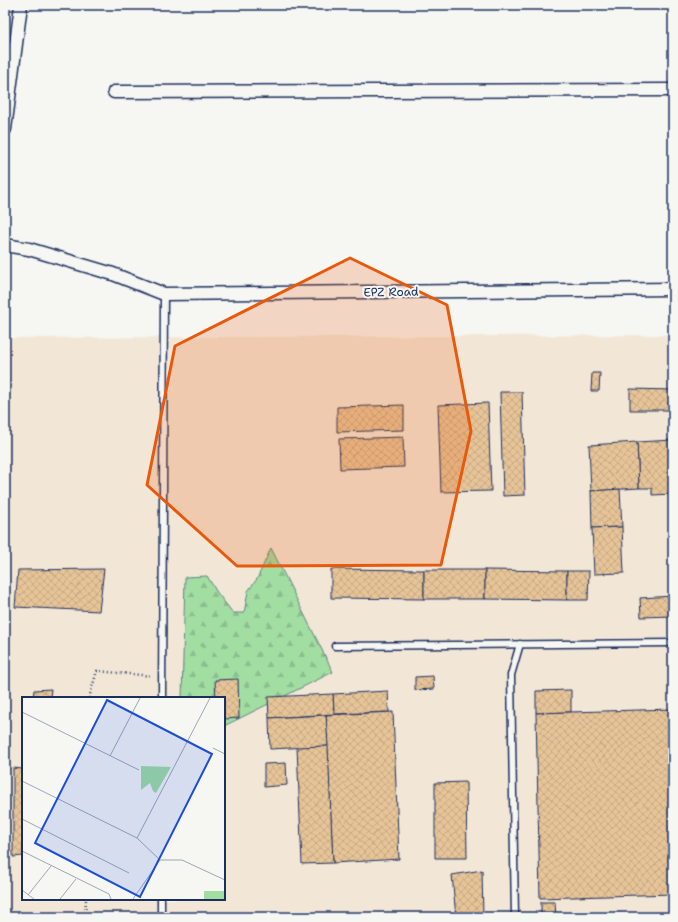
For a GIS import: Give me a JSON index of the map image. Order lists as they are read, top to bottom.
{
  "streets": {
    "street": ["EPZ Road"]
  }
}
